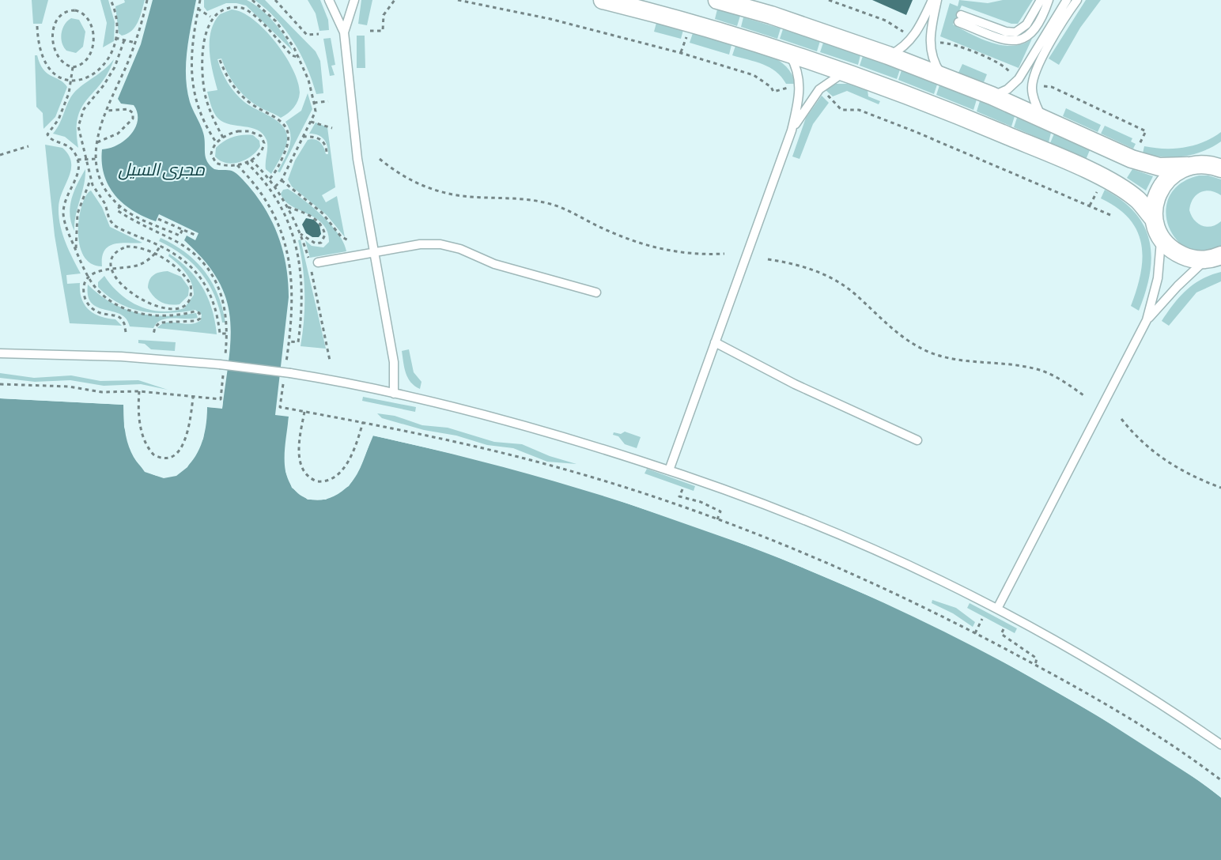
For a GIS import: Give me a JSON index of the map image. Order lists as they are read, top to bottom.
{
  "water": ["مجرى السيل"]
}
